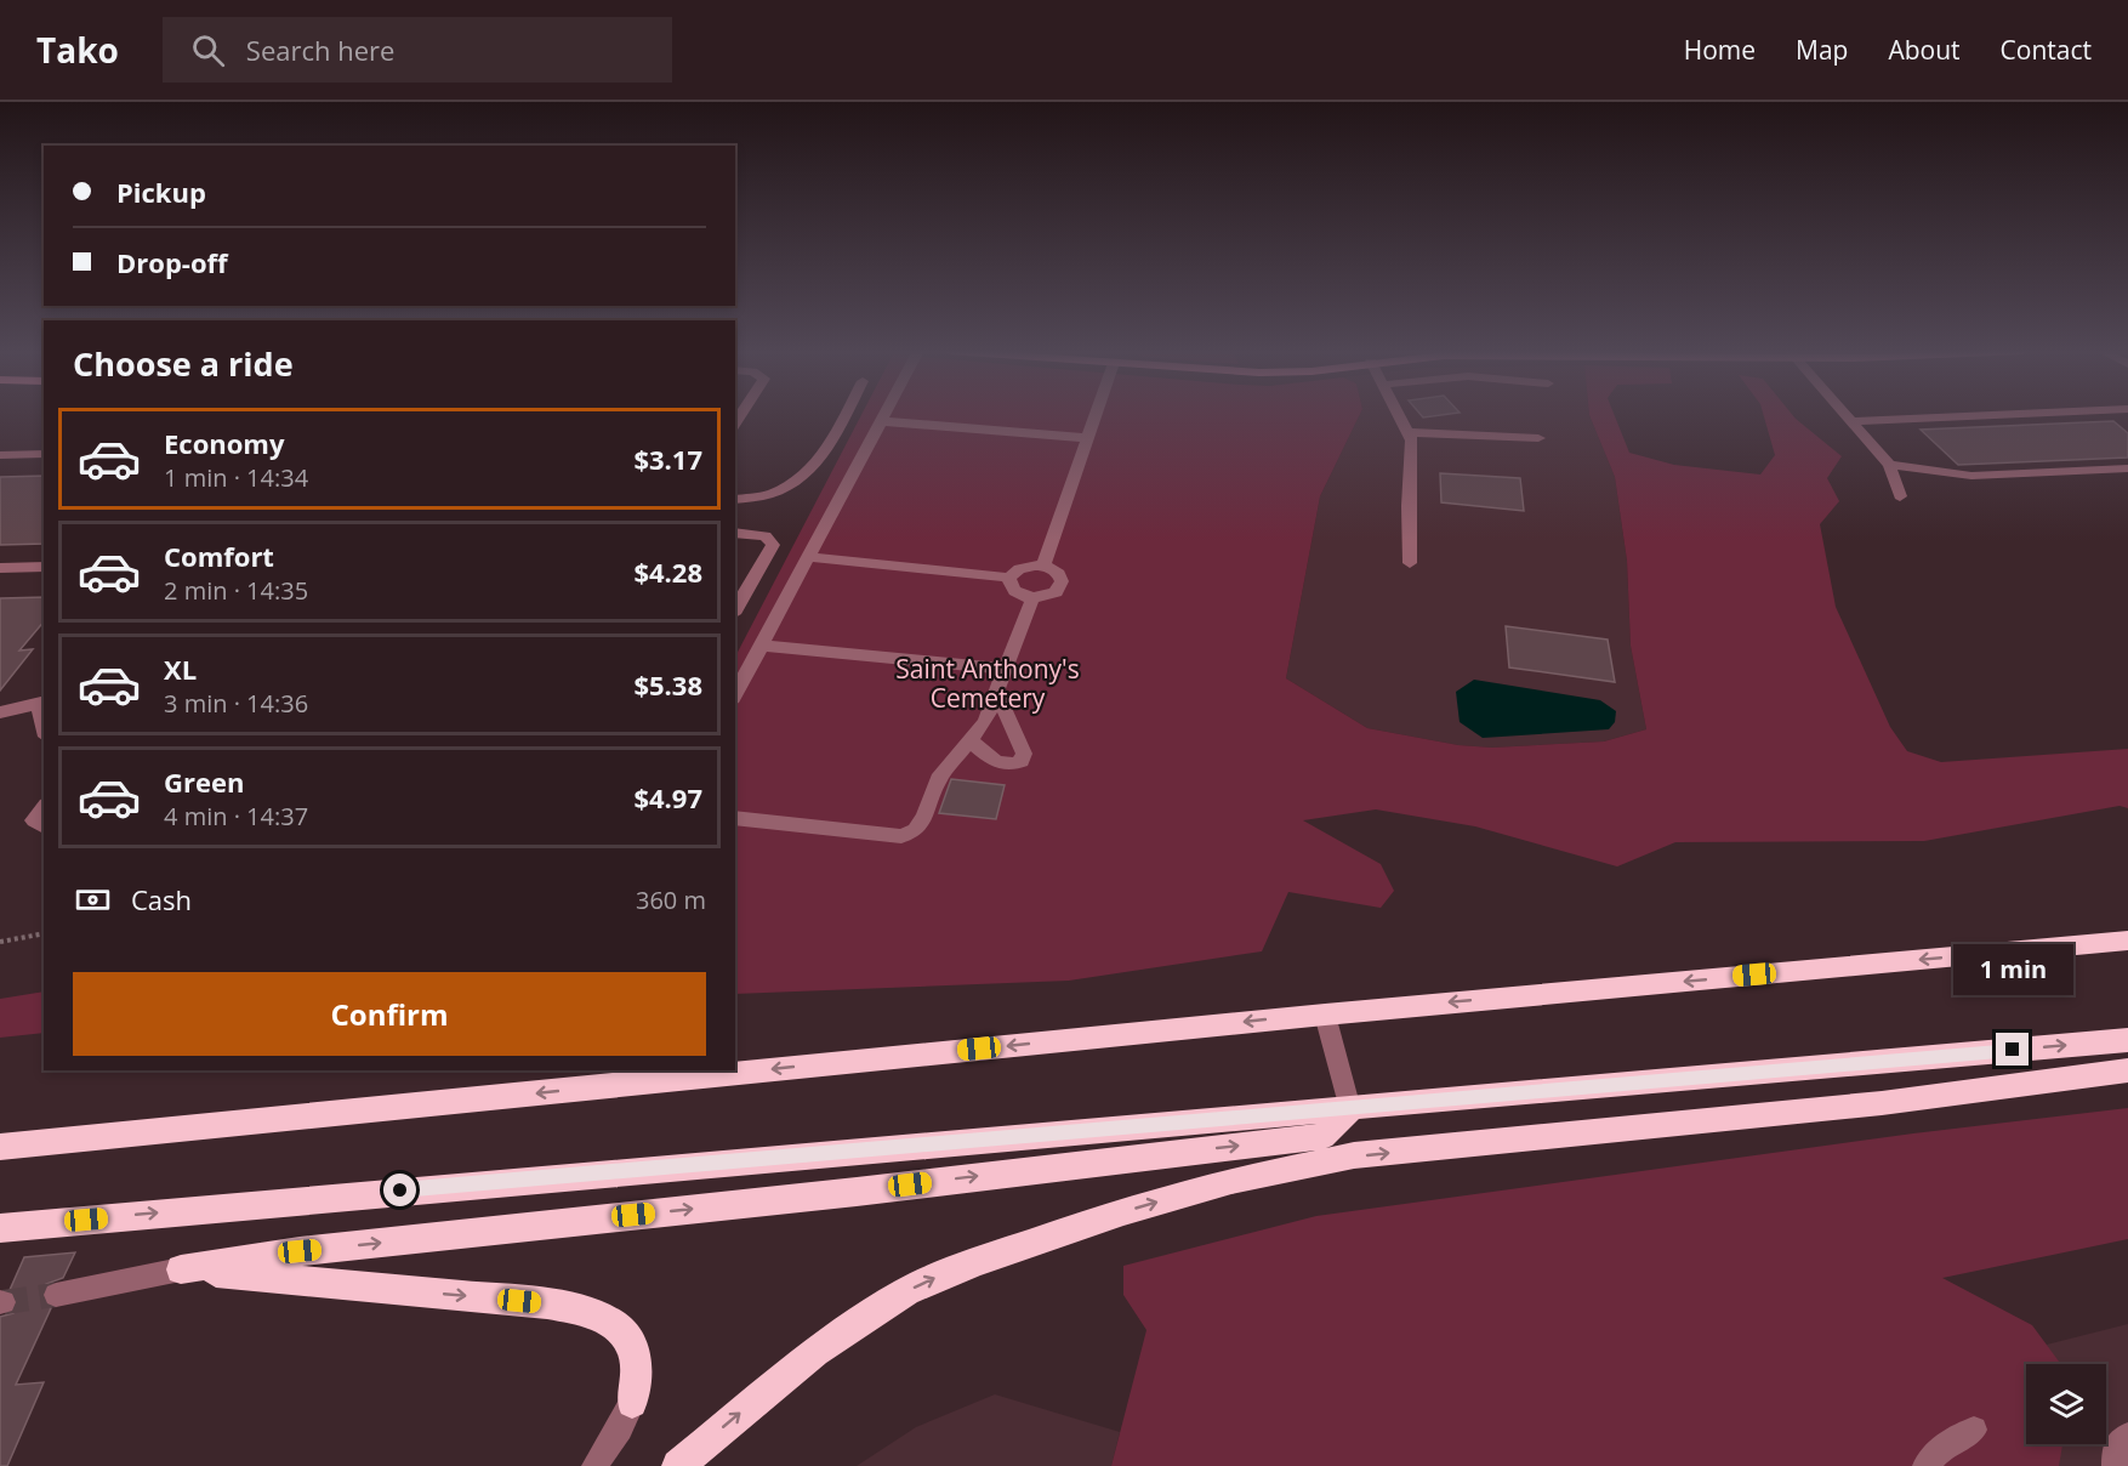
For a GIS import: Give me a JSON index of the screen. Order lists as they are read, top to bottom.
{
  "parks": ["Saint Anthony's Cemetery"],
  "page": {
    "header": "Tako",
    "search": "Search here",
    "nav": [
      "Home",
      "Map",
      "About",
      "Contact"
    ],
    "banner": ["Pickup", "Drop-off"],
    "heading": "Choose a ride",
    "list": [
      {
        "name": "Economy",
        "note": "1 min · 14:34",
        "value": "$3.17"
      },
      {
        "name": "Comfort",
        "note": "2 min · 14:35",
        "value": "$4.28"
      },
      {
        "name": "XL",
        "note": "3 min · 14:36",
        "value": "$5.38"
      },
      {
        "name": "Green",
        "note": "4 min · 14:37",
        "value": "$4.97"
      }
    ],
    "pay": ["Cash", "360 m"],
    "bubble": "1 min",
    "buttons": "Confirm"
  }
}
